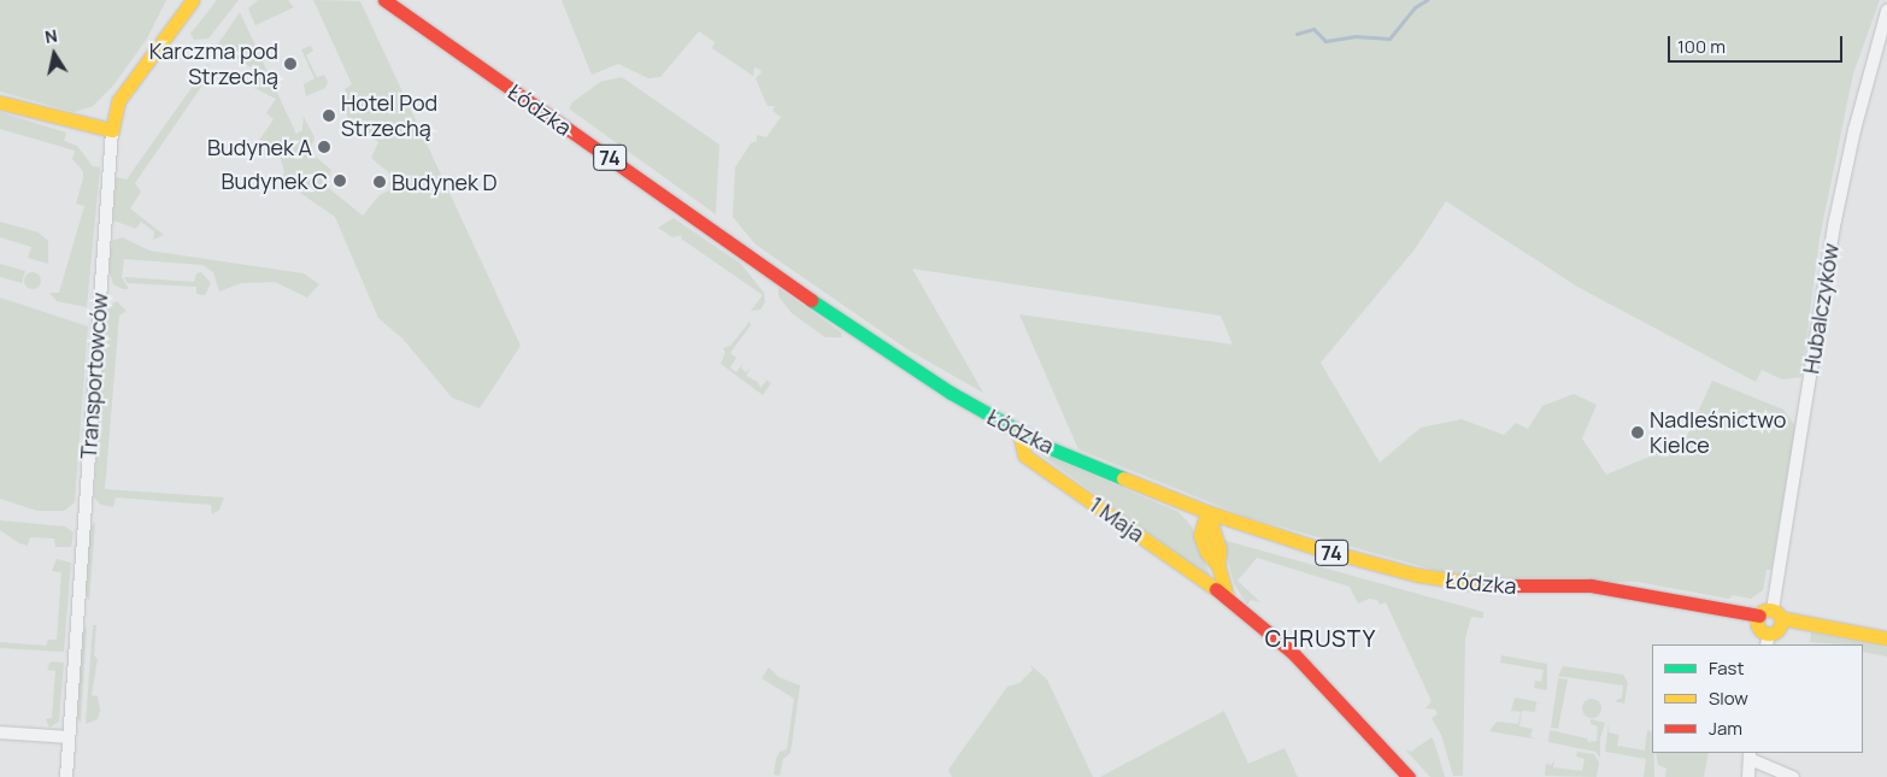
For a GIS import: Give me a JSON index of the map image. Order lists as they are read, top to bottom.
{
  "streets": {
    "main road": [
      "Łódzka",
      "74",
      "Transportowców",
      "1 Maja"
    ],
    "street": ["Hubalczyków"]
  },
  "crossings": [
    ["Łódzka", "Hubalczyków"],
    ["Łódzka", "1 Maja"]
  ],
  "districts": ["CHRUSTY"],
  "places": [
    "Karczma pod Strzechą",
    "Hotel Pod Strzechą",
    "Budynek A",
    "Budynek C",
    "Budynek D",
    "Nadleśnictwo Kielce"
  ],
  "legend": ["Fast", "Slow", "Jam"],
  "scale_bar": "100 m",
  "north": "top"
}
